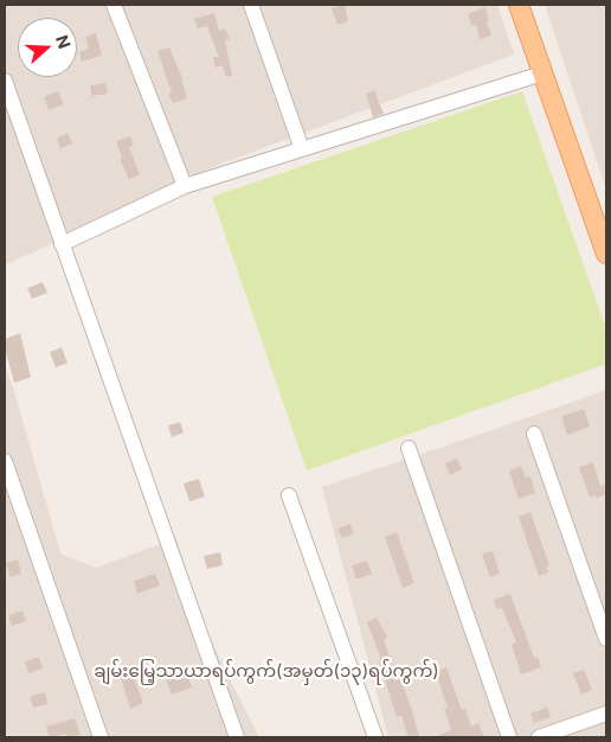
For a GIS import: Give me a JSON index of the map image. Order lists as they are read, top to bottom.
{
  "districts": ["ချမ်းမြေ့သာယာရပ်ကွက်(အမှတ်(၁၃)ရပ်ကွက်)"],
  "north": "right"
}
